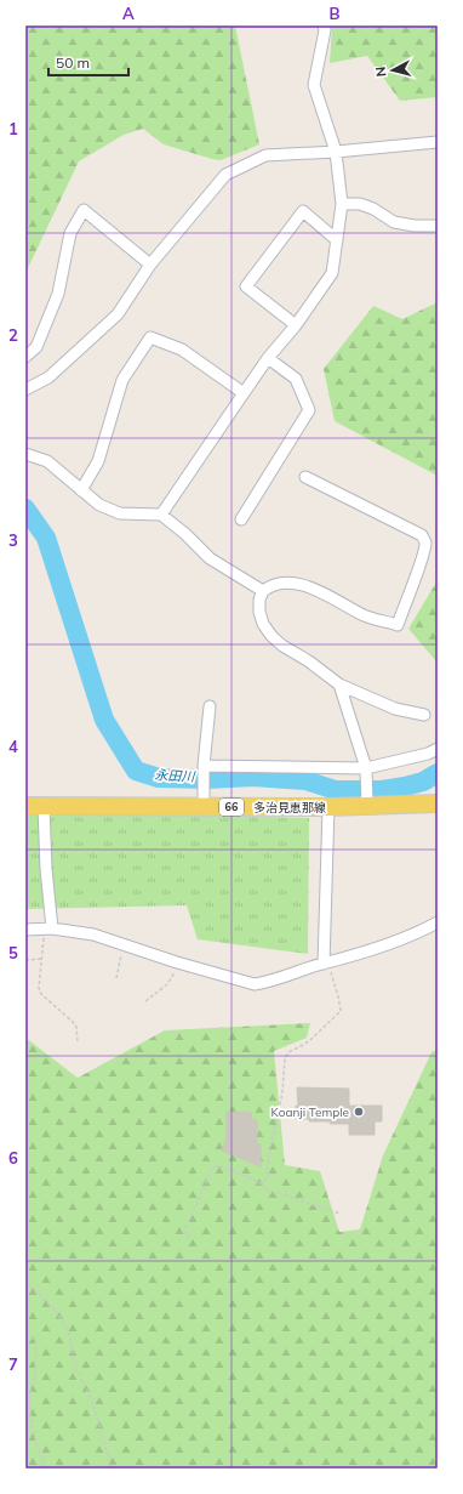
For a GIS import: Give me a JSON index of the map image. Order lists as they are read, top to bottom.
{
  "streets": {
    "main road": ["66", "多治見恵那線"]
  },
  "water": ["永田川"],
  "places": ["Koanji Temple"],
  "scale_bar": "50 m",
  "north": "left",
  "grid": {
    "columns": ["A", "B"],
    "rows": [
      "1",
      "2",
      "3",
      "4",
      "5",
      "6",
      "7"
    ]
  }
}
